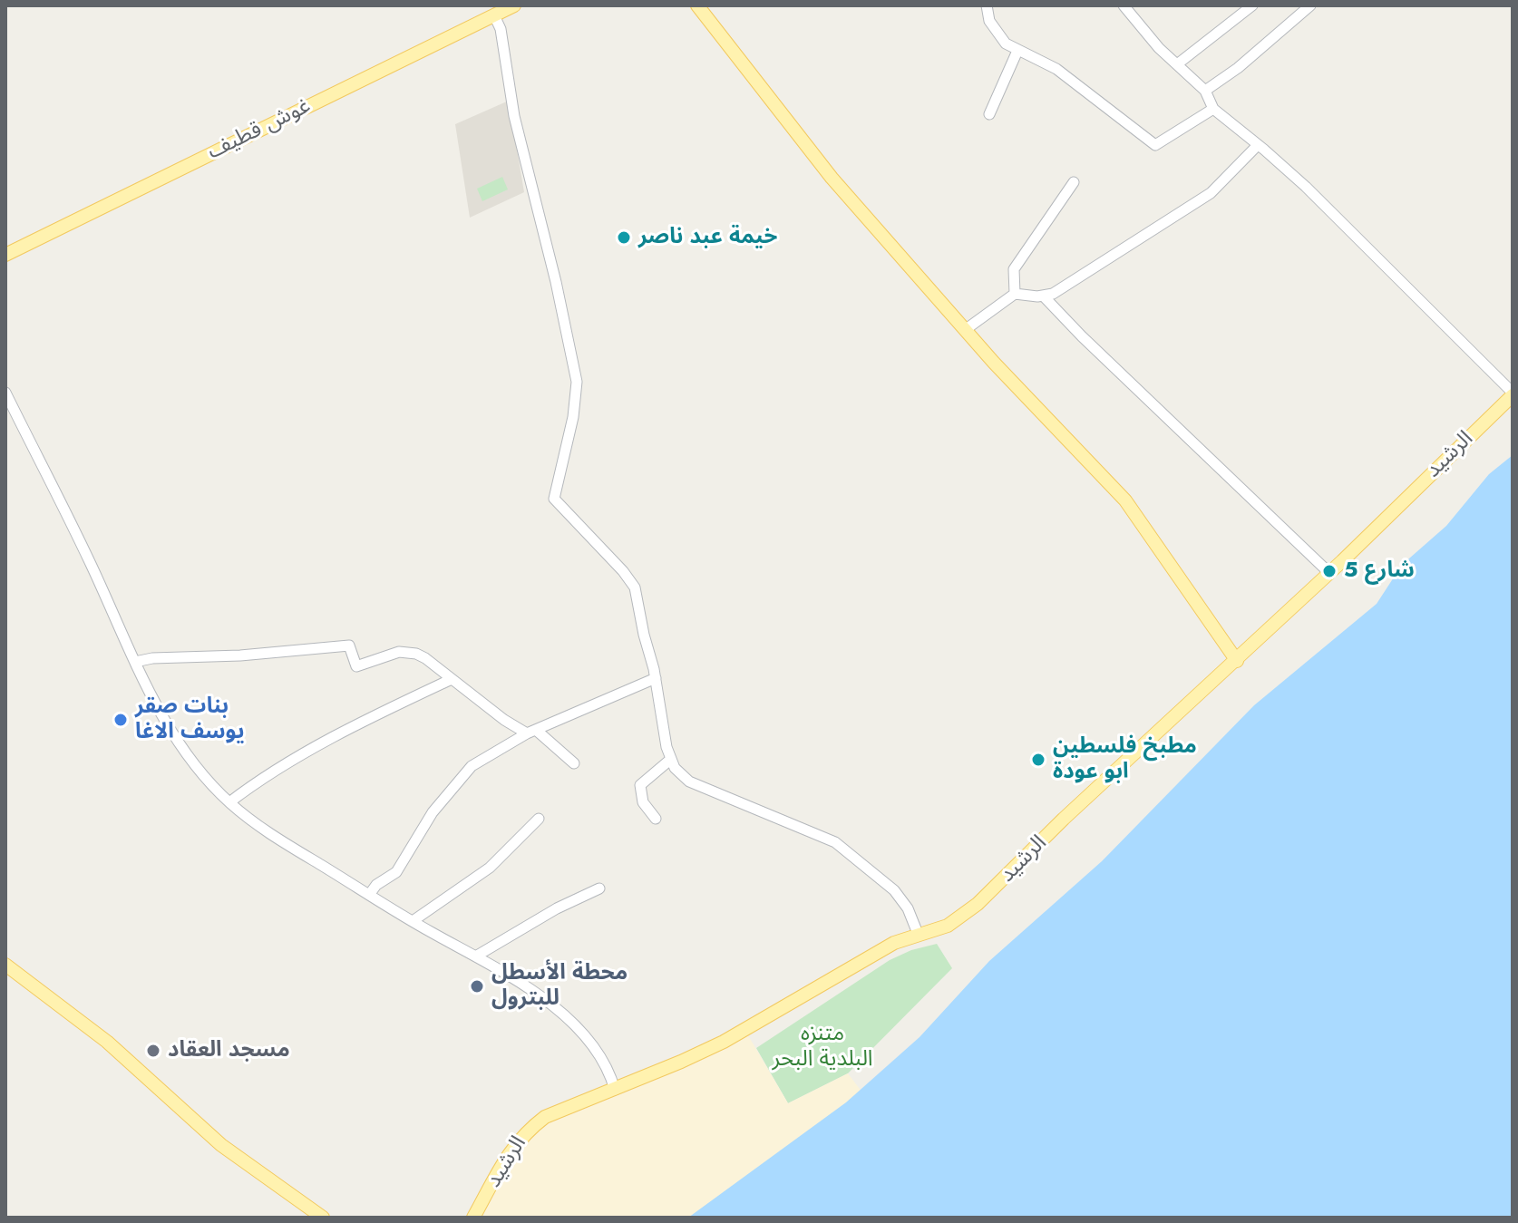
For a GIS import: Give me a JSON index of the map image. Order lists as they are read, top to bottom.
{
  "streets": {
    "main road": ["غوش قطيف", "الرشيد"]
  },
  "parks": ["متنزه البلدية البحر"],
  "places": [
    "خيمة عبد ناصر",
    "شارع 5",
    "بنات صقر يوسف الاغا",
    "مطبخ فلسطين ابو عودة",
    "محطة الأسطل للبترول",
    "مسجد العقاد"
  ]
}
